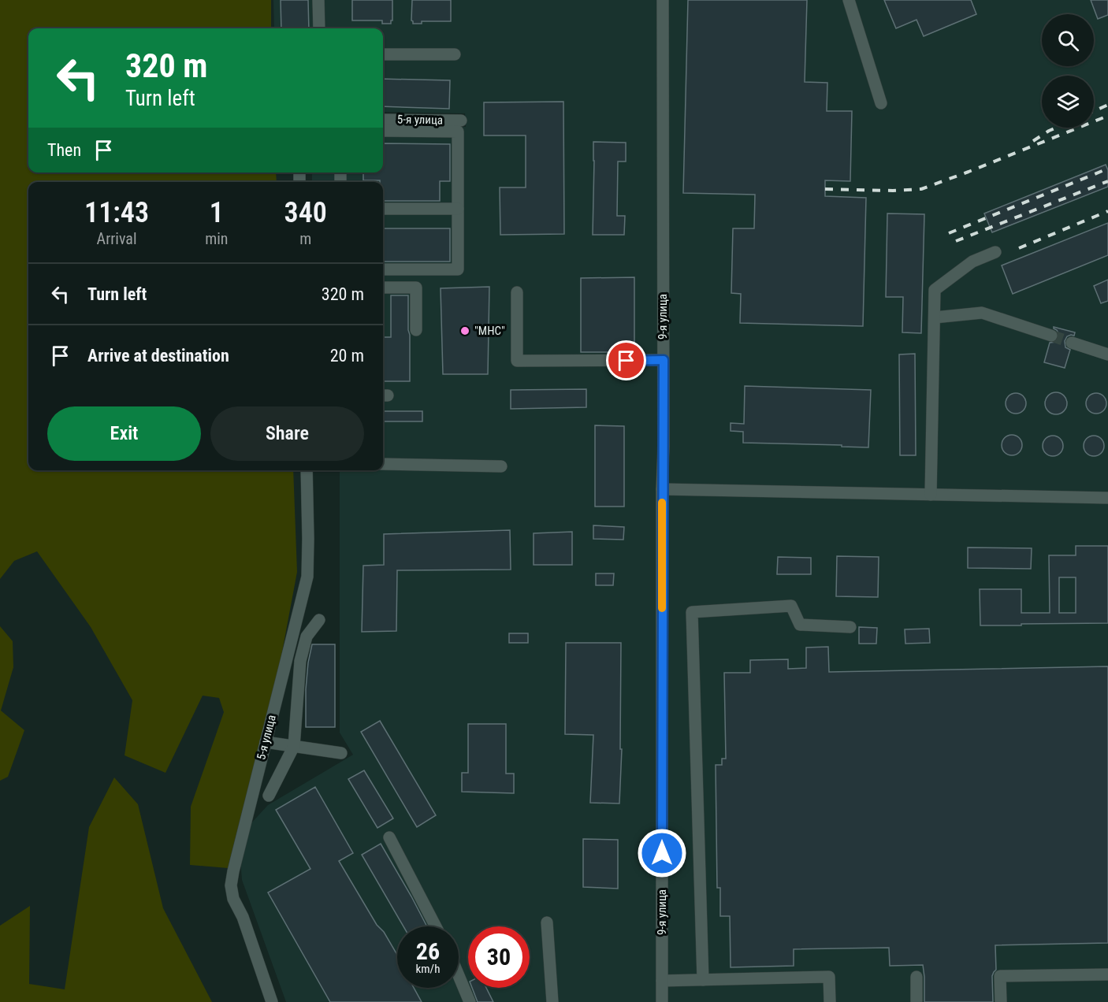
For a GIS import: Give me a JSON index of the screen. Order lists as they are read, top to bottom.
{
  "streets": {
    "street": ["5-я улица", "9-я улица"]
  },
  "places": ["\"МНС\""],
  "page": {
    "turn": ["320 m", "Turn left"],
    "then": "Then",
    "eta": [
      "11:43",
      "Arrival",
      "1",
      "min",
      "340",
      "m"
    ],
    "list": [
      {
        "name": "Turn left",
        "value": "320 m"
      },
      {
        "name": "Arrive at destination",
        "value": "20 m"
      }
    ],
    "buttons": ["Exit", "Share"],
    "speed": "26 km/h",
    "limit": "30"
  }
}
